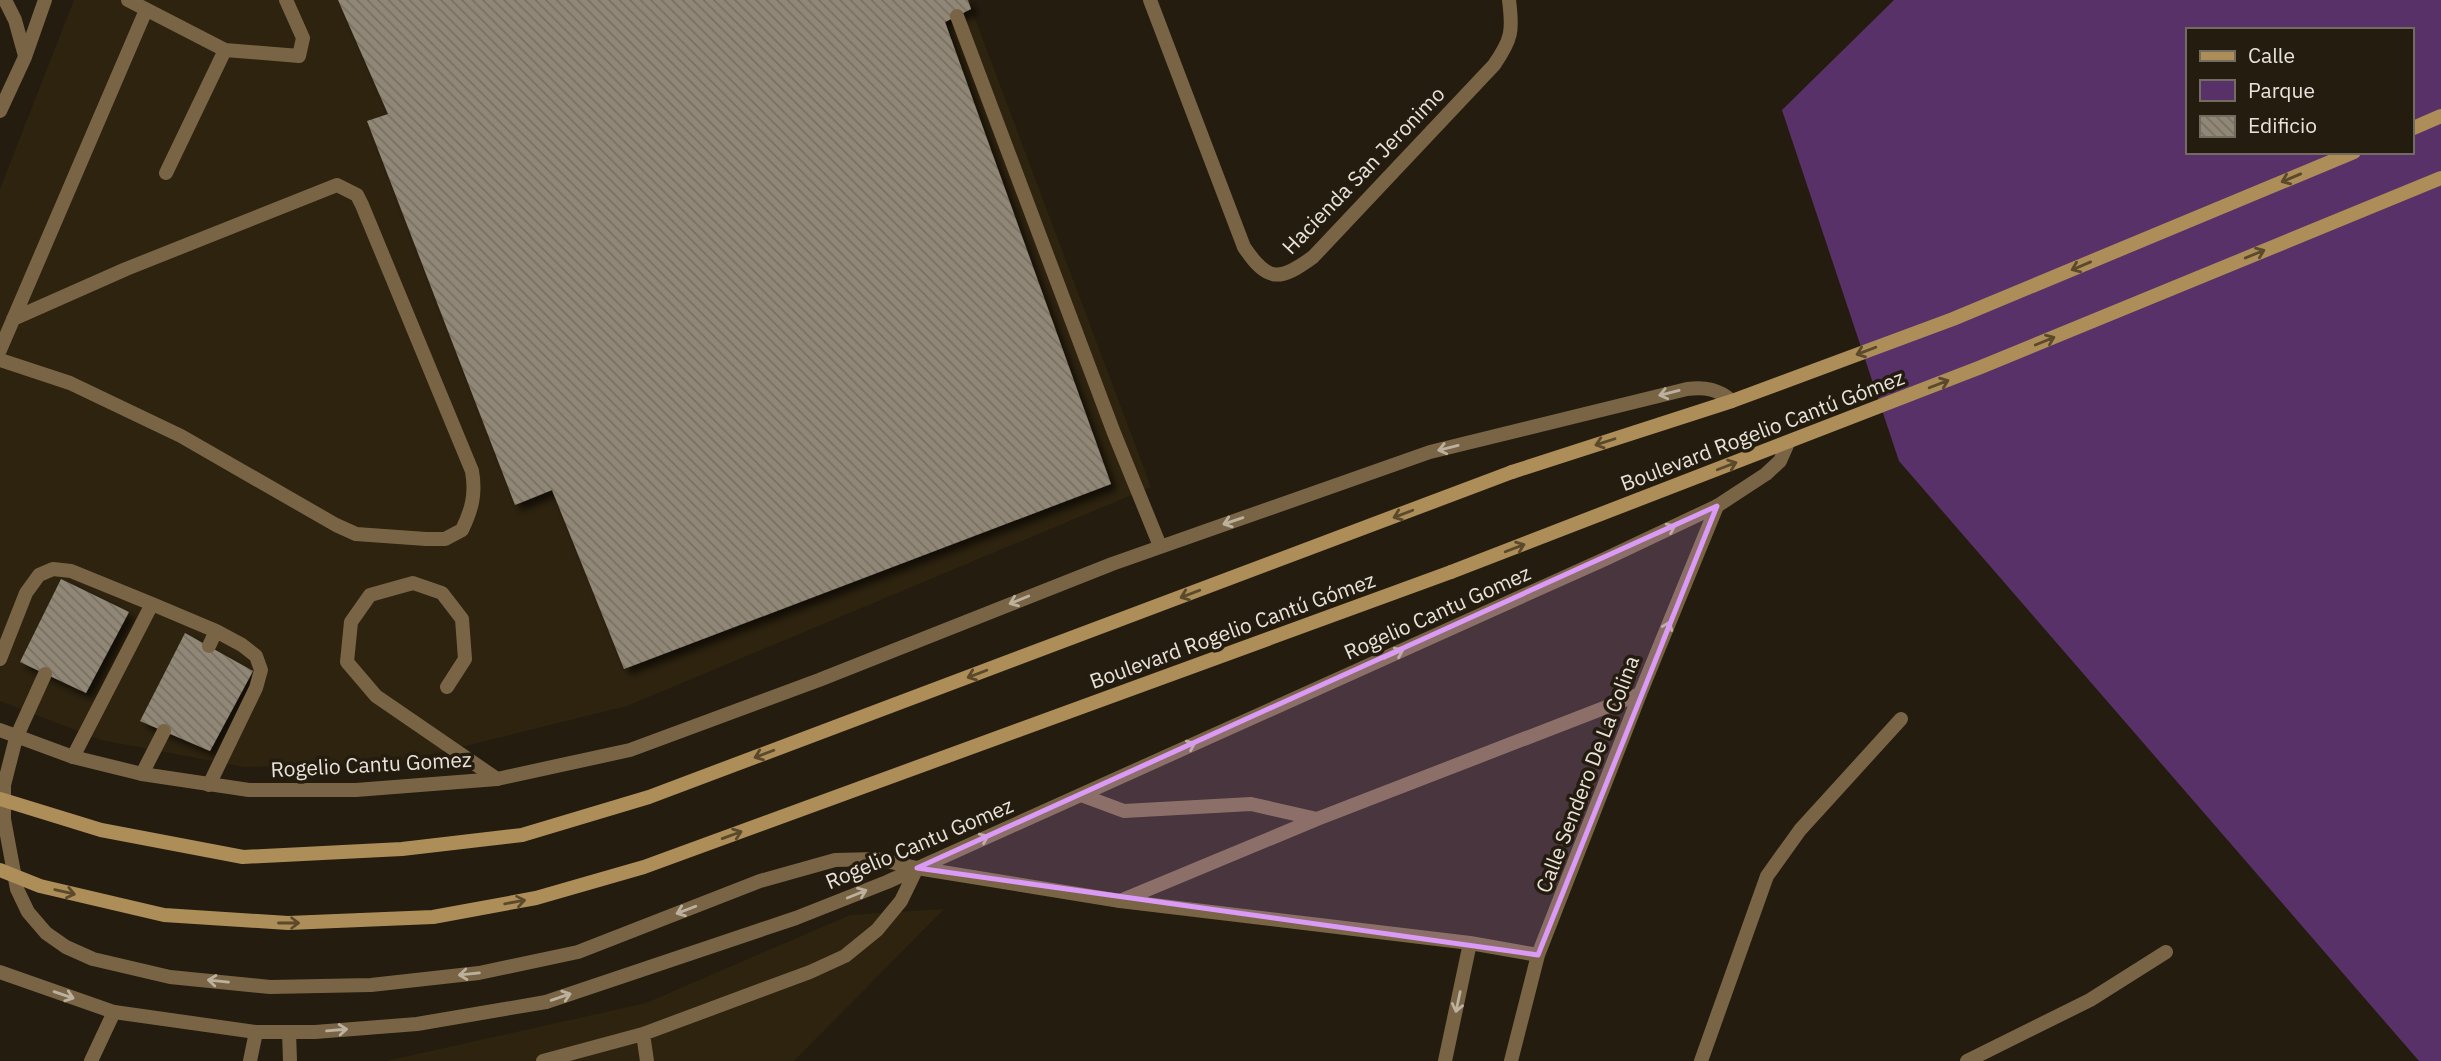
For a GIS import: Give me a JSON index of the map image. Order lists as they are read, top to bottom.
{
  "streets": {
    "main road": ["Boulevard Rogelio Cantú Gómez"],
    "street": ["Hacienda San Jeronimo", "Rogelio Cantu Gomez", "Calle Sendero De La Colina"]
  },
  "crossings": [
    ["Boulevard Rogelio Cantú Gómez", "Rogelio Cantu Gomez"],
    ["Rogelio Cantu Gomez", "Calle Sendero De La Colina"]
  ],
  "legend": ["Calle", "Parque", "Edificio"]
}
